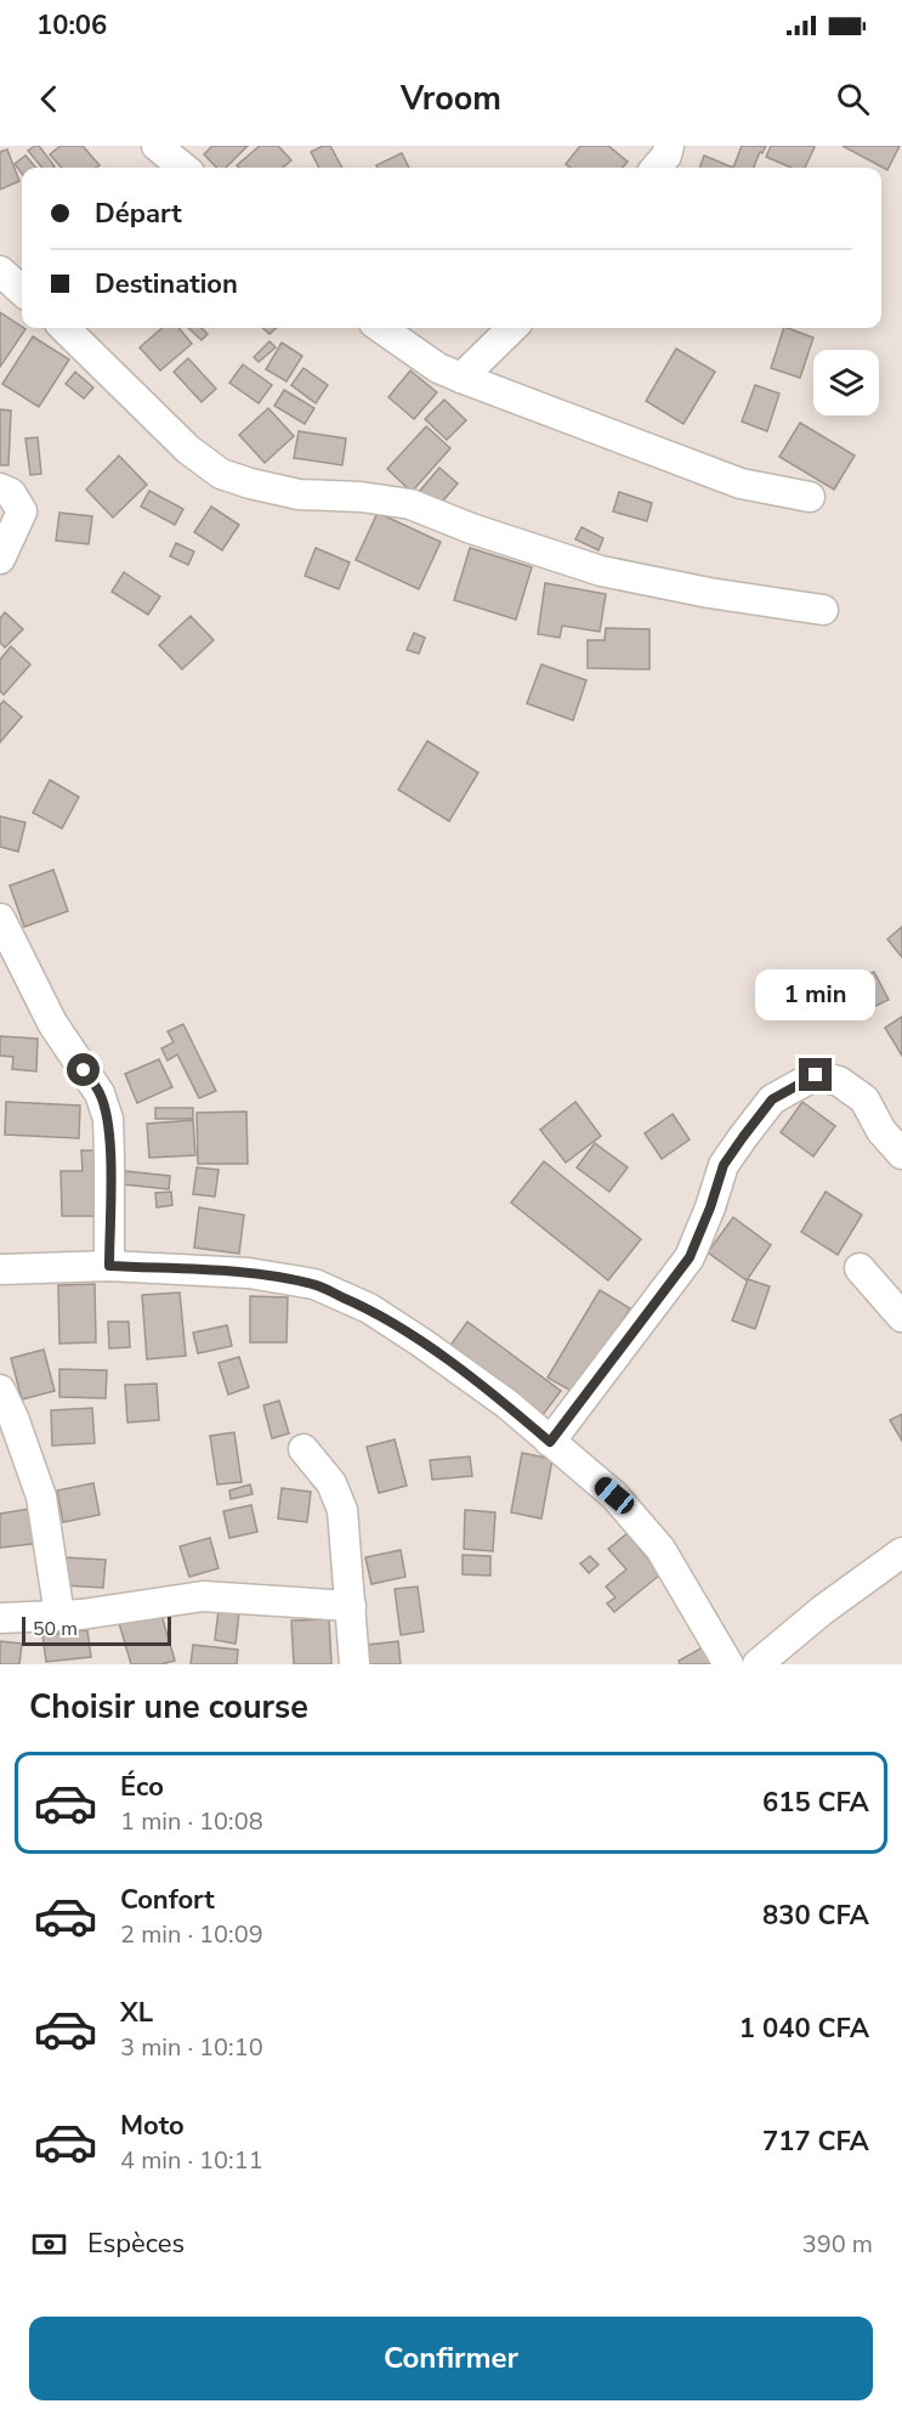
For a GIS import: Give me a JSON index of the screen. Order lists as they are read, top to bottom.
{
  "scale_bar": "50 m",
  "page": {
    "status": "10:06",
    "header": "Vroom",
    "banner": ["Départ", "Destination"],
    "bubble": "1 min",
    "scale": "50 m",
    "heading": "Choisir une course",
    "list": [
      {
        "name": "Éco",
        "note": "1 min · 10:08",
        "value": "615 CFA"
      },
      {
        "name": "Confort",
        "note": "2 min · 10:09",
        "value": "830 CFA"
      },
      {
        "name": "XL",
        "note": "3 min · 10:10",
        "value": "1 040 CFA"
      },
      {
        "name": "Moto",
        "note": "4 min · 10:11",
        "value": "717 CFA"
      }
    ],
    "pay": ["Espèces", "390 m"],
    "buttons": "Confirmer"
  }
}
